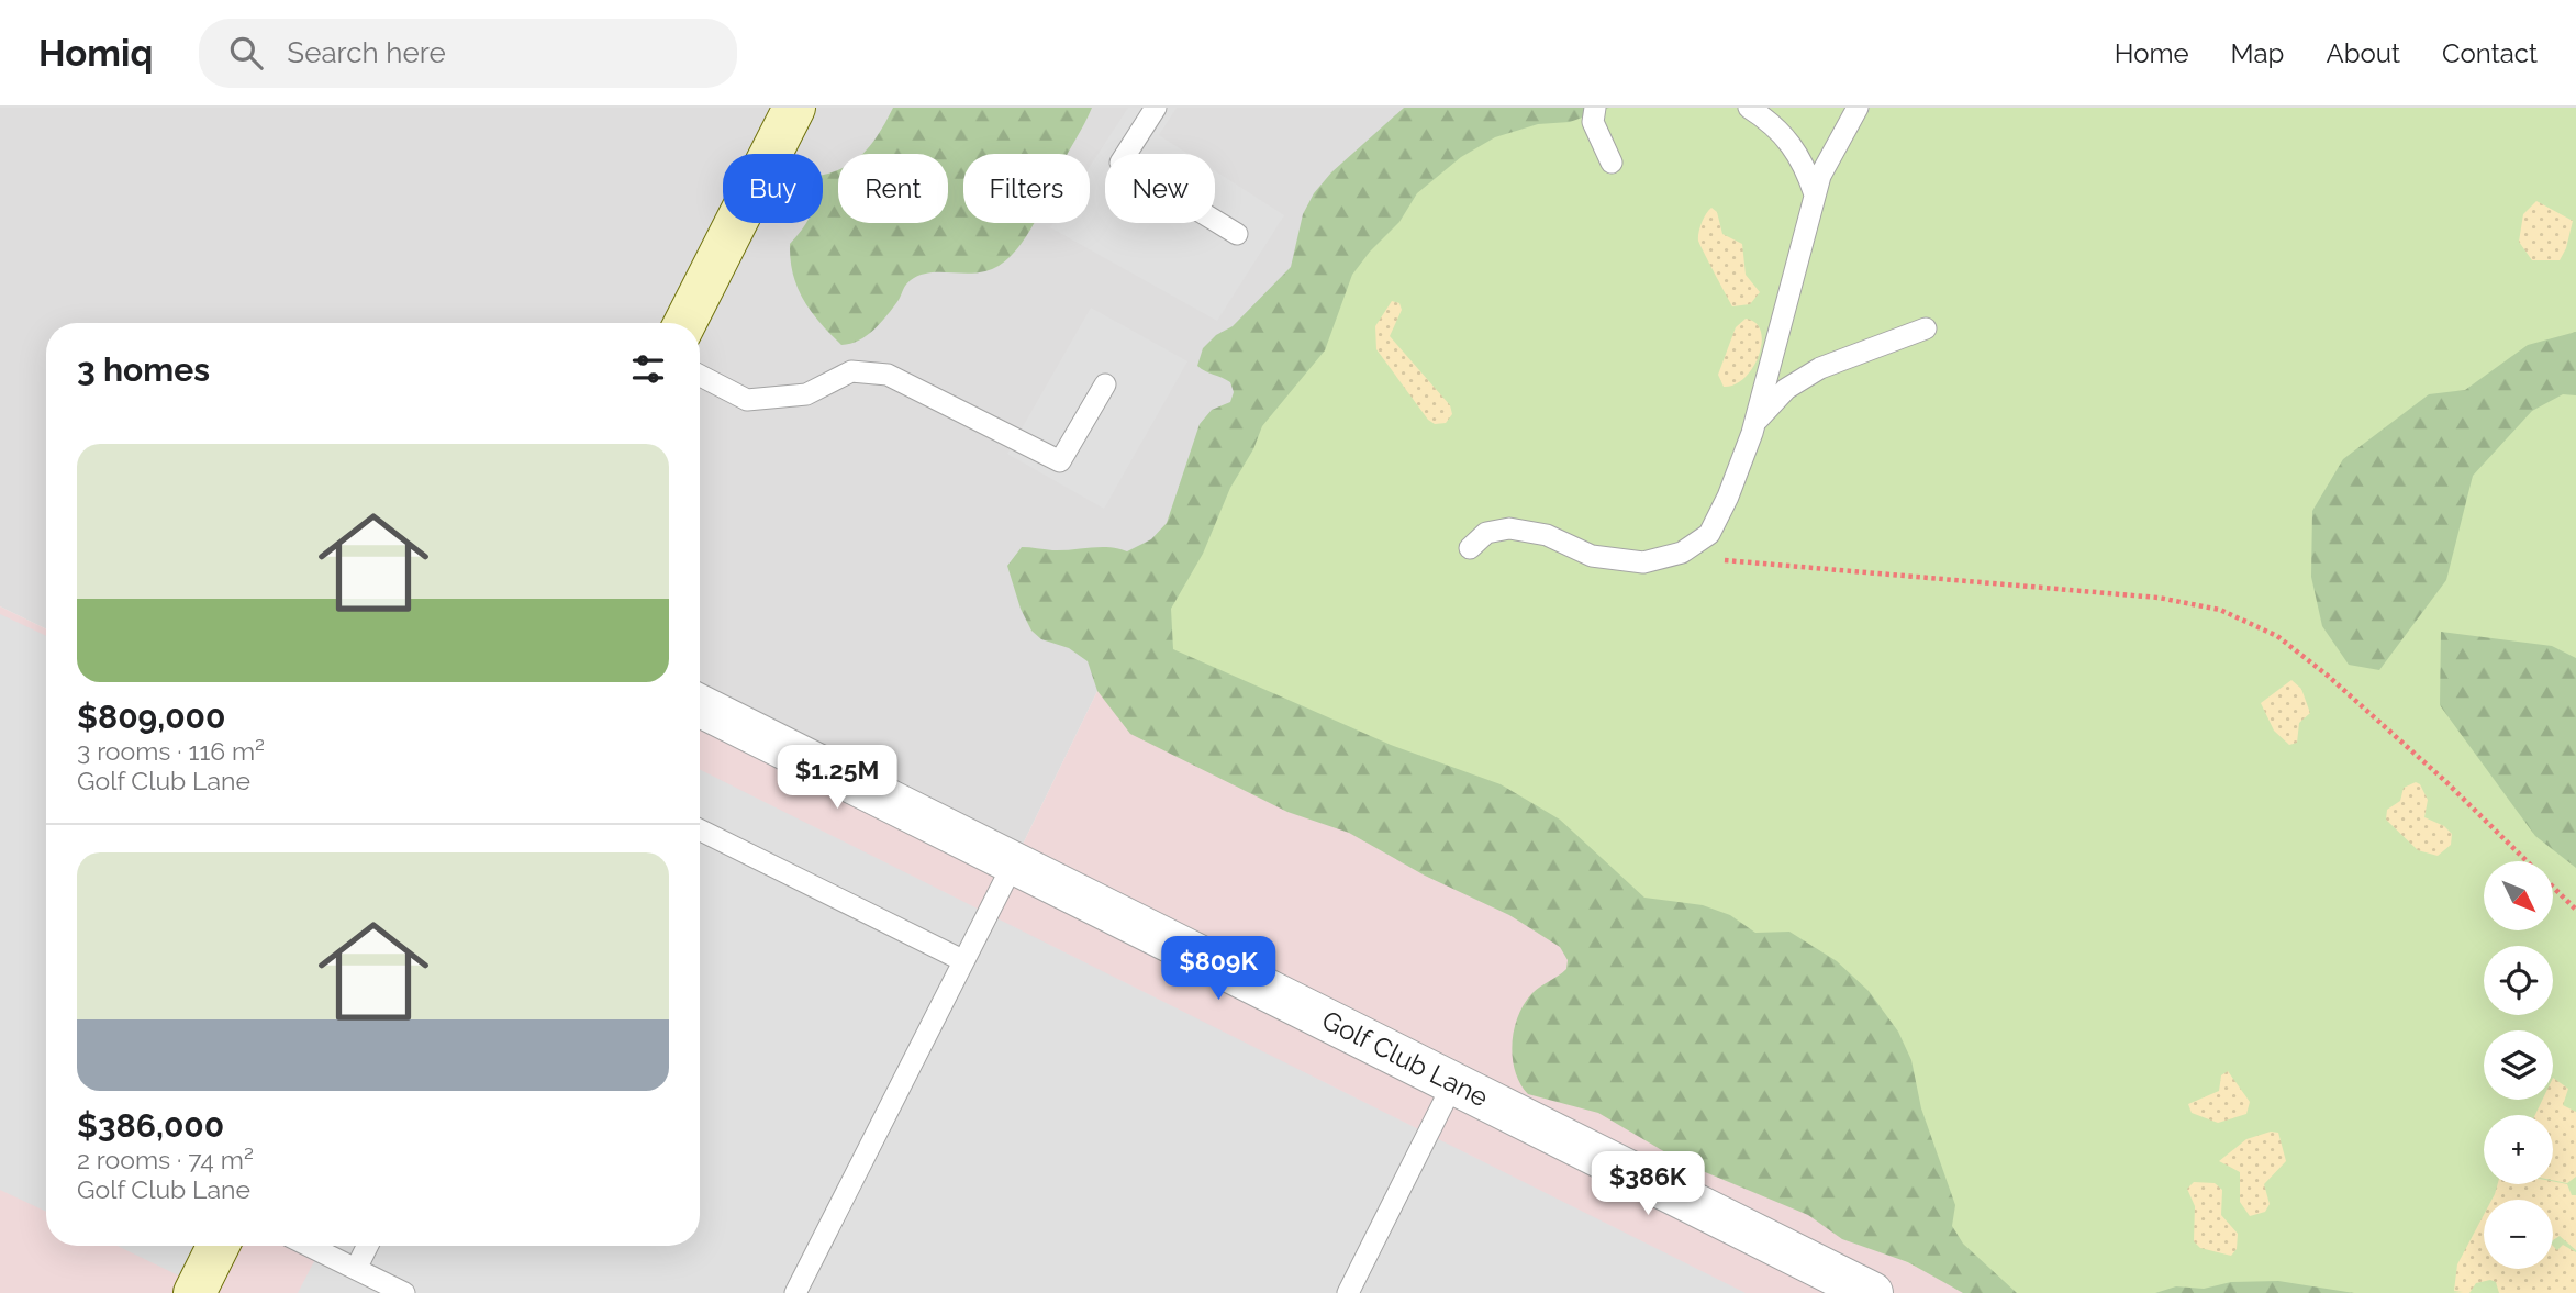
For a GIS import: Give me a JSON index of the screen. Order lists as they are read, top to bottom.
{
  "streets": {
    "street": ["Golf Club Lane"]
  },
  "north": "bottom right",
  "page": {
    "header": "Homiq",
    "search": "Search here",
    "nav": [
      "Home",
      "Map",
      "About",
      "Contact"
    ],
    "chip": [
      "Buy",
      "Rent",
      "Filters",
      "New"
    ],
    "heading": "3 homes",
    "list": [
      {
        "name": "$809,000",
        "note": "3 rooms · 116 m² · Golf Club Lane"
      },
      {
        "name": "$386,000",
        "note": "2 rooms · 74 m² · Golf Club Lane"
      }
    ],
    "price": ["$1.25M", "$809K", "$386K"],
    "map_buttons": ["+", "−"]
  }
}
